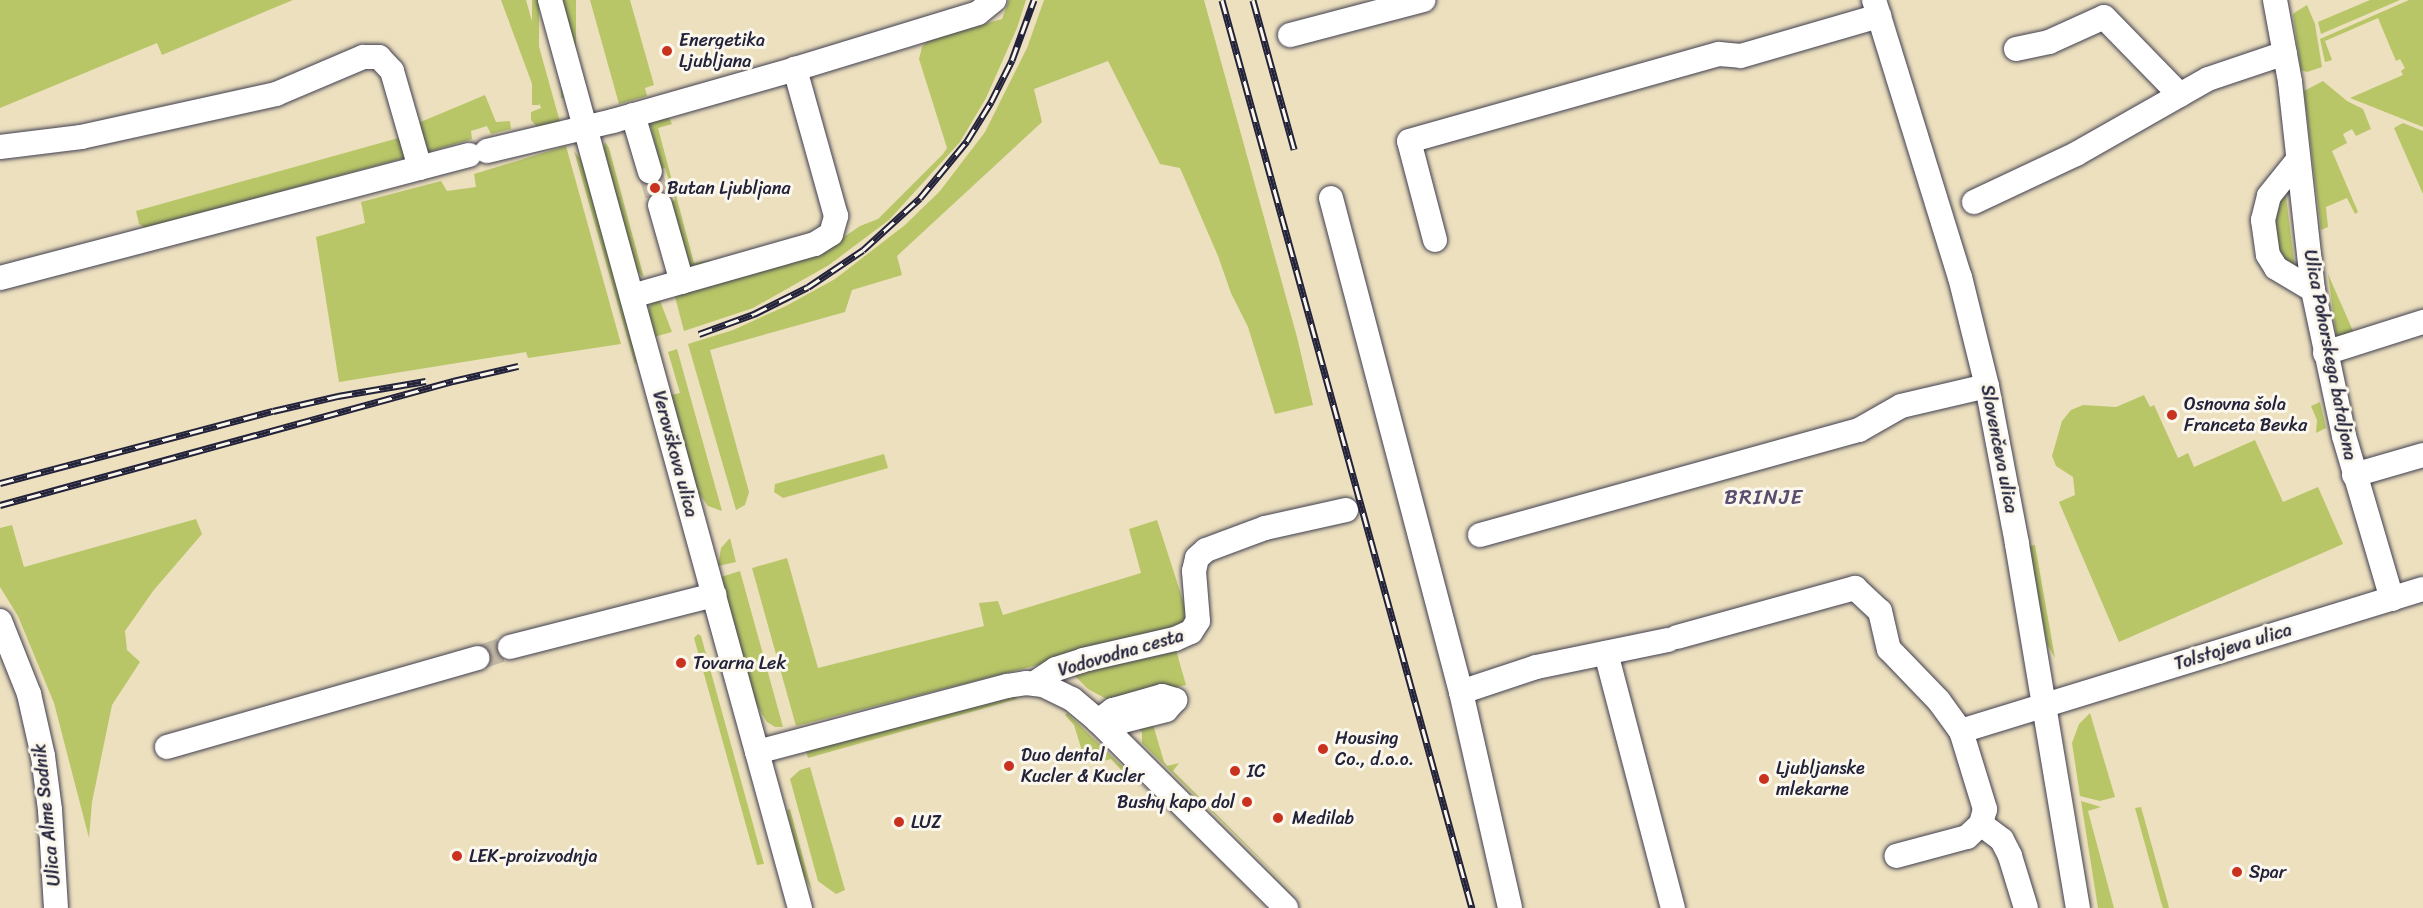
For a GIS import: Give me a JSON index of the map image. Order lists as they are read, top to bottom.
{
  "streets": {
    "street": [
      "Ulica Pohorskega bataljona",
      "Slovenčeva ulica",
      "Verovškova ulica",
      "Tolstojeva ulica",
      "Vodovodna cesta",
      "Ulica Alme Sodnik"
    ]
  },
  "crossings": [
    ["Ulica Pohorskega bataljona", "Tolstojeva ulica"],
    ["Slovenčeva ulica", "Tolstojeva ulica"],
    ["Verovškova ulica", "Vodovodna cesta"]
  ],
  "districts": ["BRINJE"],
  "places": [
    "Energetika Ljubljana",
    "Butan Ljubljana",
    "Osnovna šola Franceta Bevka",
    "Tovarna Lek",
    "Housing Co., d.o.o.",
    "Duo dental Kucler & Kucler",
    "IC",
    "Ljubljanske mlekarne",
    "Bushy kapo dol",
    "Medilab",
    "LUZ",
    "LEK-proizvodnja",
    "Spar"
  ]
}
